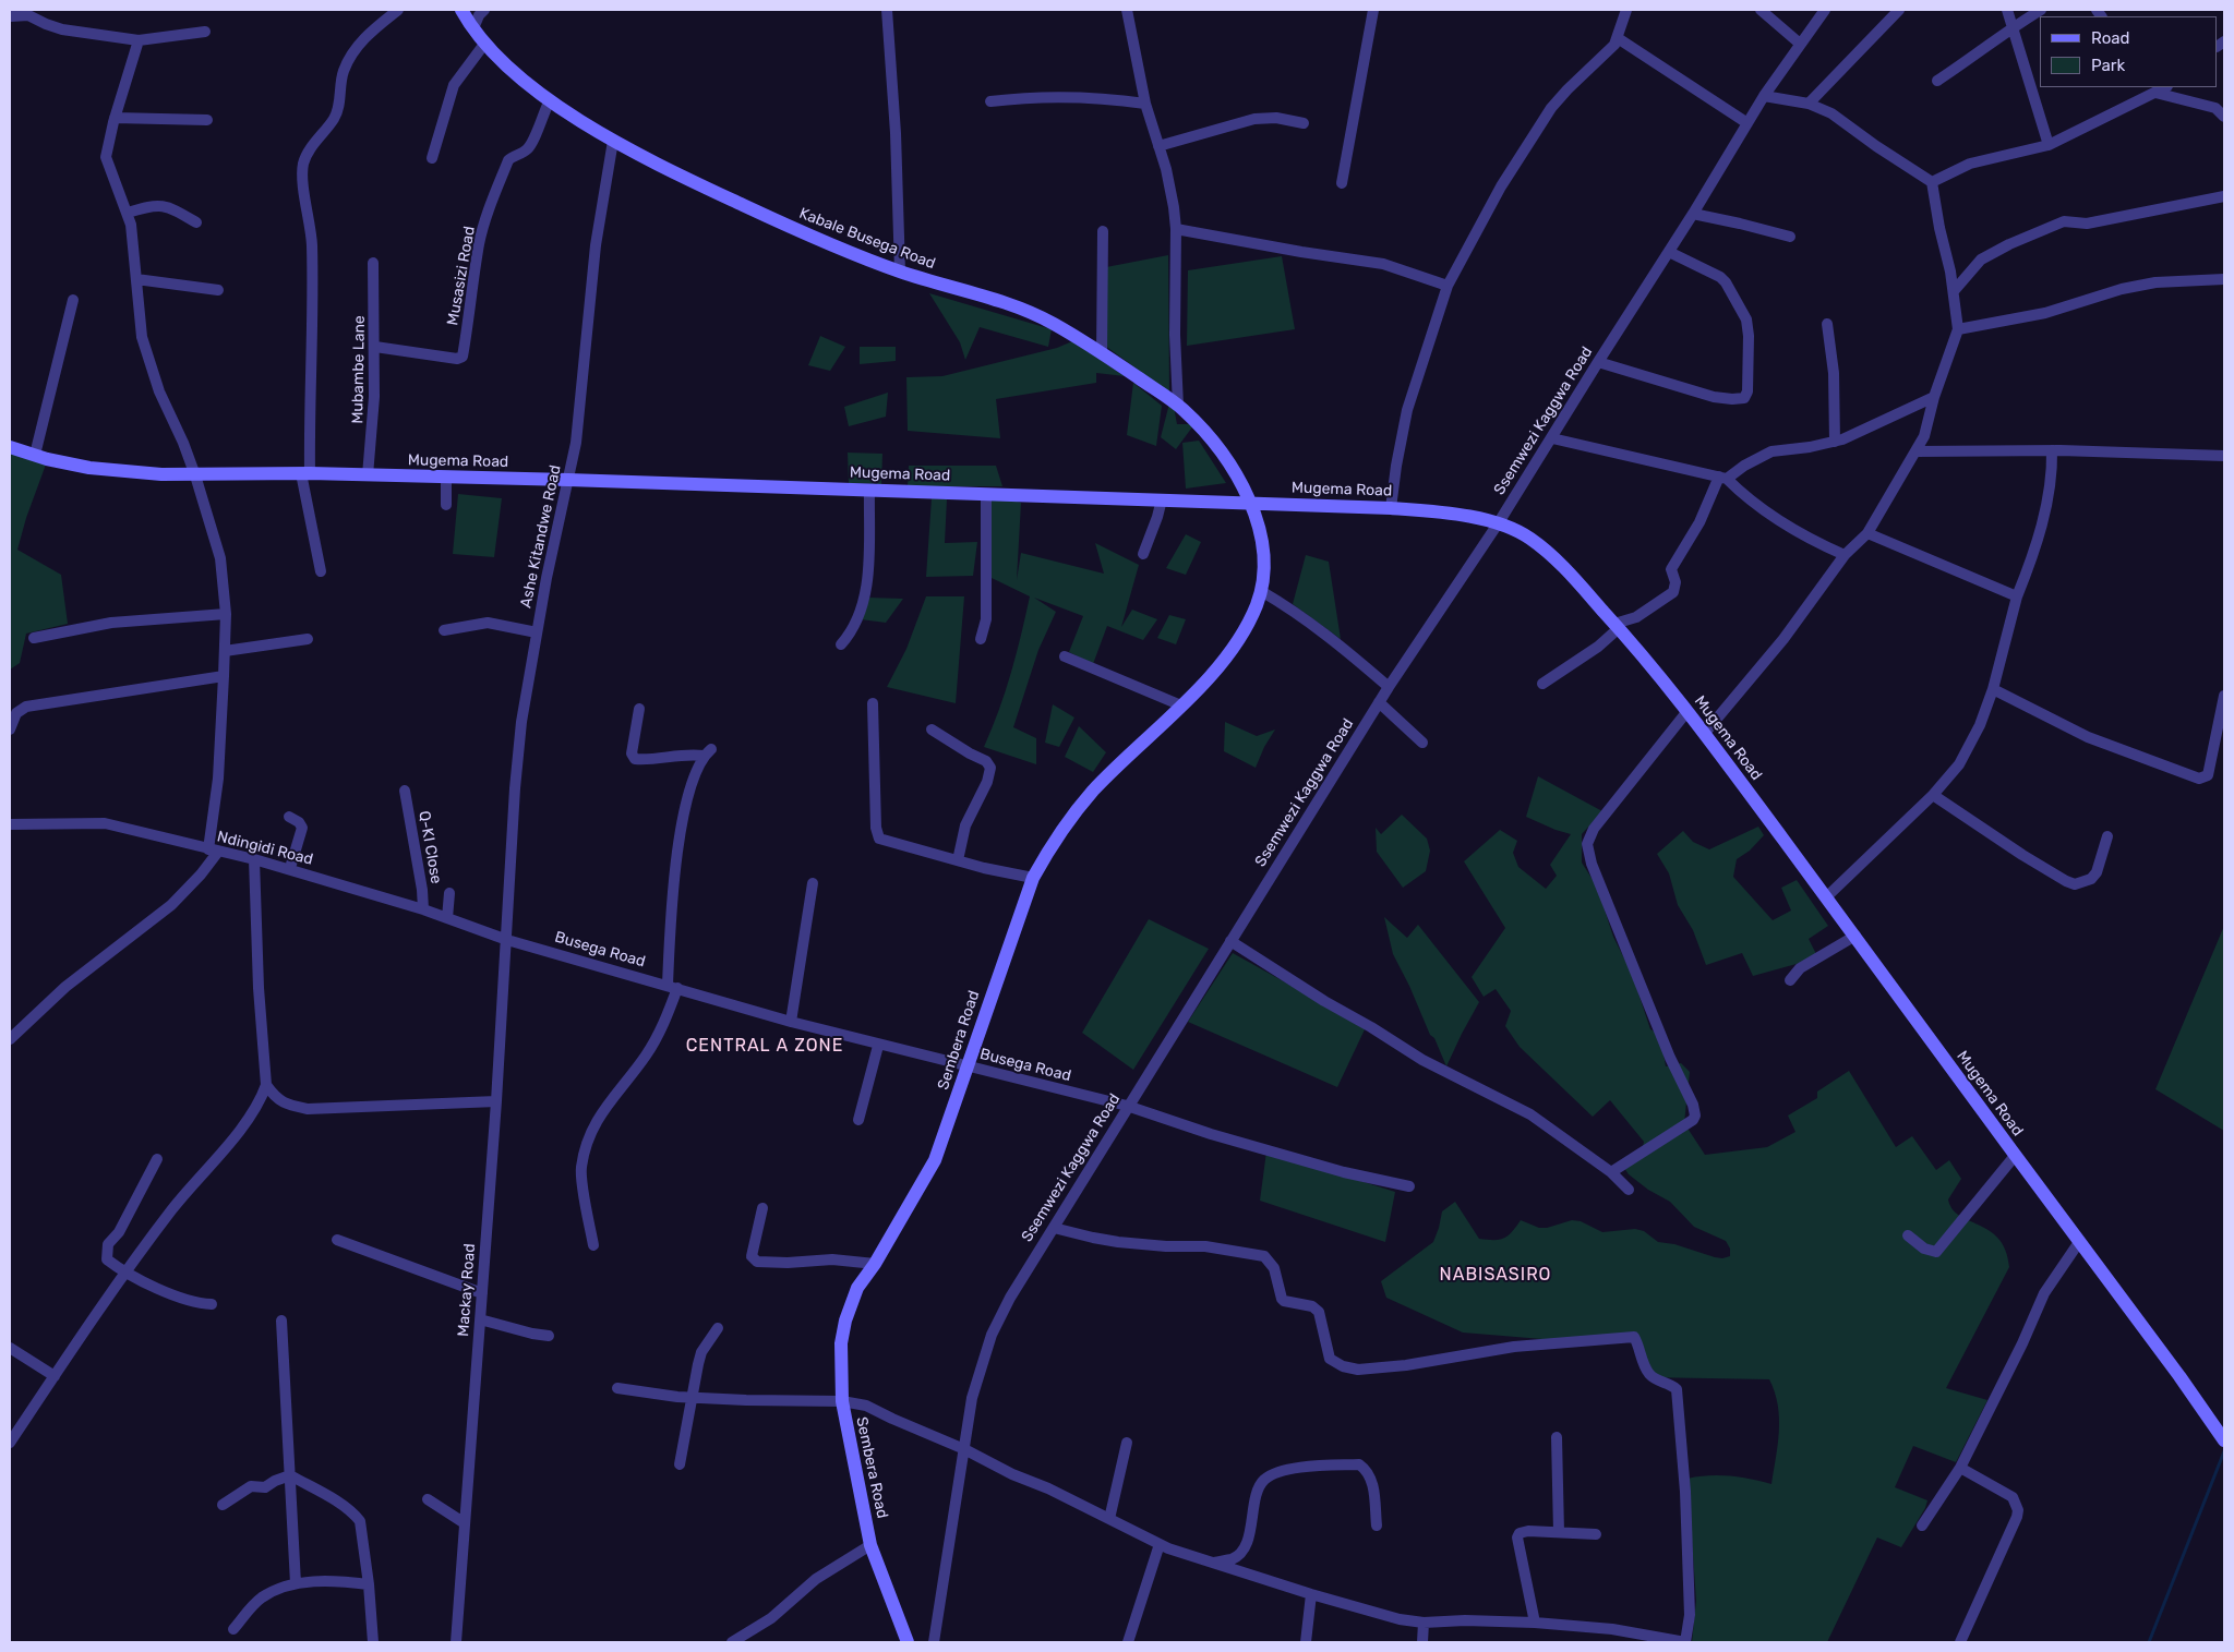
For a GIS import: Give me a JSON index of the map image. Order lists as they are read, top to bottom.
{
  "streets": {
    "street": [
      "Kabale Busega Road",
      "Musasizi Road",
      "Mubambe Lane",
      "Ssemwezi Kaggwa Road",
      "Mugema Road",
      "Ashe Kitandwe Road",
      "Q-KI Close",
      "Ndingidi Road",
      "Busega Road",
      "Sembera Road",
      "Mackay Road"
    ]
  },
  "crossings": [
    ["Kabale Busega Road", "Musasizi Road"],
    ["Kabale Busega Road", "Mugema Road"],
    ["Kabale Busega Road", "Ashe Kitandwe Road"],
    ["Kabale Busega Road", "Sembera Road"],
    ["Musasizi Road", "Mubambe Lane"],
    ["Mubambe Lane", "Mugema Road"],
    ["Ssemwezi Kaggwa Road", "Mugema Road"],
    ["Ssemwezi Kaggwa Road", "Busega Road"],
    ["Mugema Road", "Ashe Kitandwe Road"],
    ["Mugema Road", "Sembera Road"],
    ["Ashe Kitandwe Road", "Ndingidi Road"],
    ["Ashe Kitandwe Road", "Busega Road"],
    ["Ashe Kitandwe Road", "Mackay Road"],
    ["Q-KI Close", "Ndingidi Road"],
    ["Ndingidi Road", "Busega Road"],
    ["Ndingidi Road", "Mackay Road"],
    ["Busega Road", "Sembera Road"],
    ["Busega Road", "Mackay Road"]
  ],
  "districts": ["CENTRAL A ZONE", "NABISASIRO"],
  "legend": ["Road", "Park"]
}
